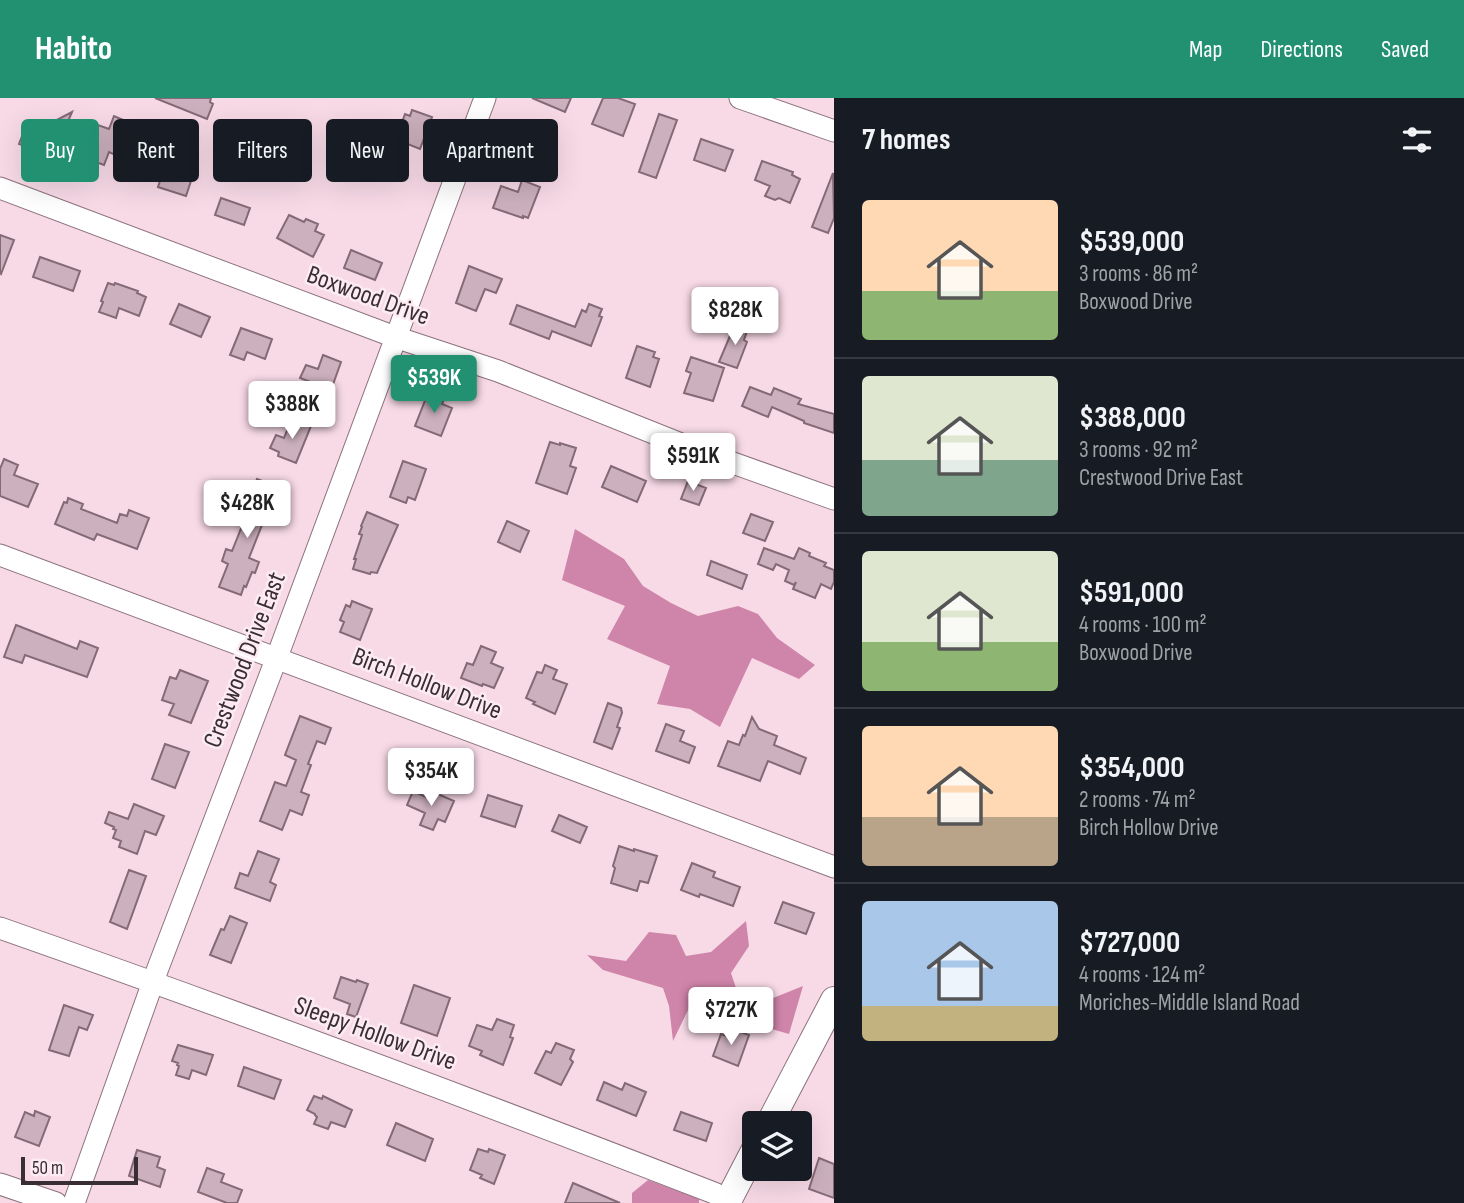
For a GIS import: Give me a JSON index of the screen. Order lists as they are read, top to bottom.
{
  "streets": {
    "street": [
      "Boxwood Drive",
      "Crestwood Drive East",
      "Birch Hollow Drive",
      "Sleepy Hollow Drive"
    ]
  },
  "crossings": [
    ["Boxwood Drive", "Crestwood Drive East"],
    ["Crestwood Drive East", "Birch Hollow Drive"],
    ["Crestwood Drive East", "Sleepy Hollow Drive"]
  ],
  "scale_bar": "50 m",
  "page": {
    "header": "Habito",
    "nav": ["Map", "Directions", "Saved"],
    "heading": "7 homes",
    "chip": [
      "Buy",
      "Rent",
      "Filters",
      "New",
      "Apartment"
    ],
    "list": [
      {
        "name": "$539,000",
        "note": "3 rooms · 86 m² · Boxwood Drive"
      },
      {
        "name": "$388,000",
        "note": "3 rooms · 92 m² · Crestwood Drive East"
      },
      {
        "name": "$591,000",
        "note": "4 rooms · 100 m² · Boxwood Drive"
      },
      {
        "name": "$354,000",
        "note": "2 rooms · 74 m² · Birch Hollow Drive"
      },
      {
        "name": "$727,000",
        "note": "4 rooms · 124 m² · Moriches-Middle Island Road"
      }
    ],
    "price": [
      "$828K",
      "$539K",
      "$388K",
      "$591K",
      "$428K",
      "$354K",
      "$727K"
    ],
    "scale": "50 m"
  }
}
